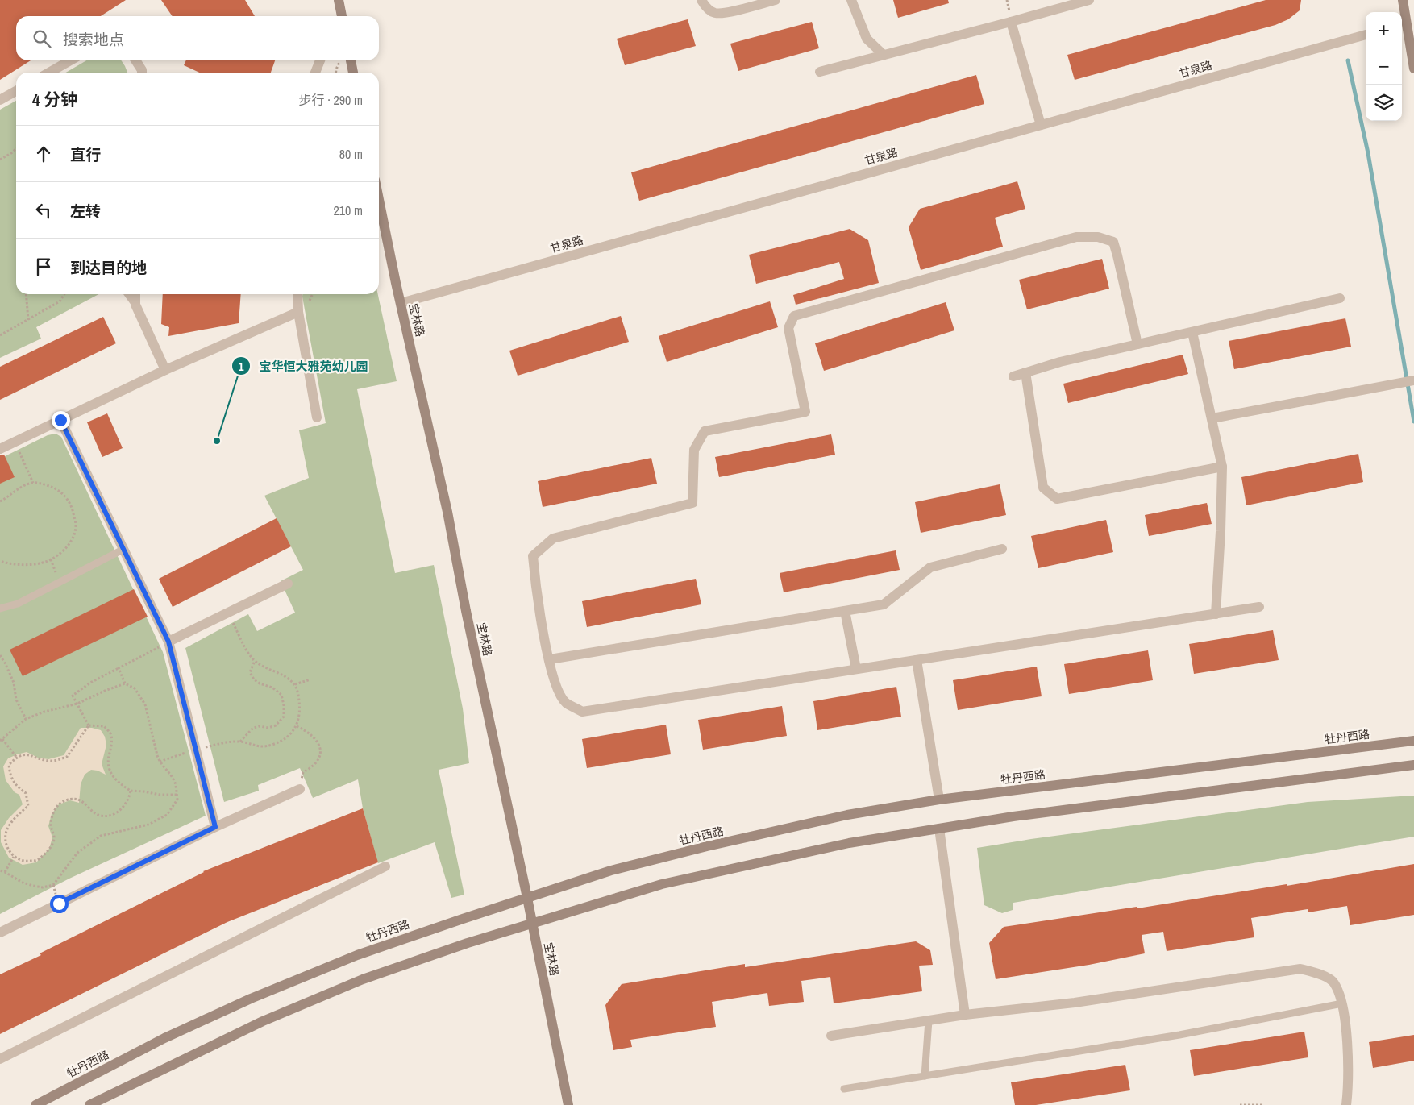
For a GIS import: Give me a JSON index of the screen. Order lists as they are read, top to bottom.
{
  "streets": {
    "street": ["甘泉路", "宝林路", "牡丹西路"]
  },
  "crossings": [
    ["甘泉路", "宝林路"],
    ["宝林路", "牡丹西路"]
  ],
  "places": ["宝华恒大雅苑幼儿园"],
  "page": {
    "map_buttons": ["+", "−"],
    "search": "搜索地点",
    "heading": ["4 分钟", "步行 · 290 m"],
    "list": [
      ["直行", "80 m"],
      ["左转", "210 m"],
      "到达目的地"
    ]
  }
}
